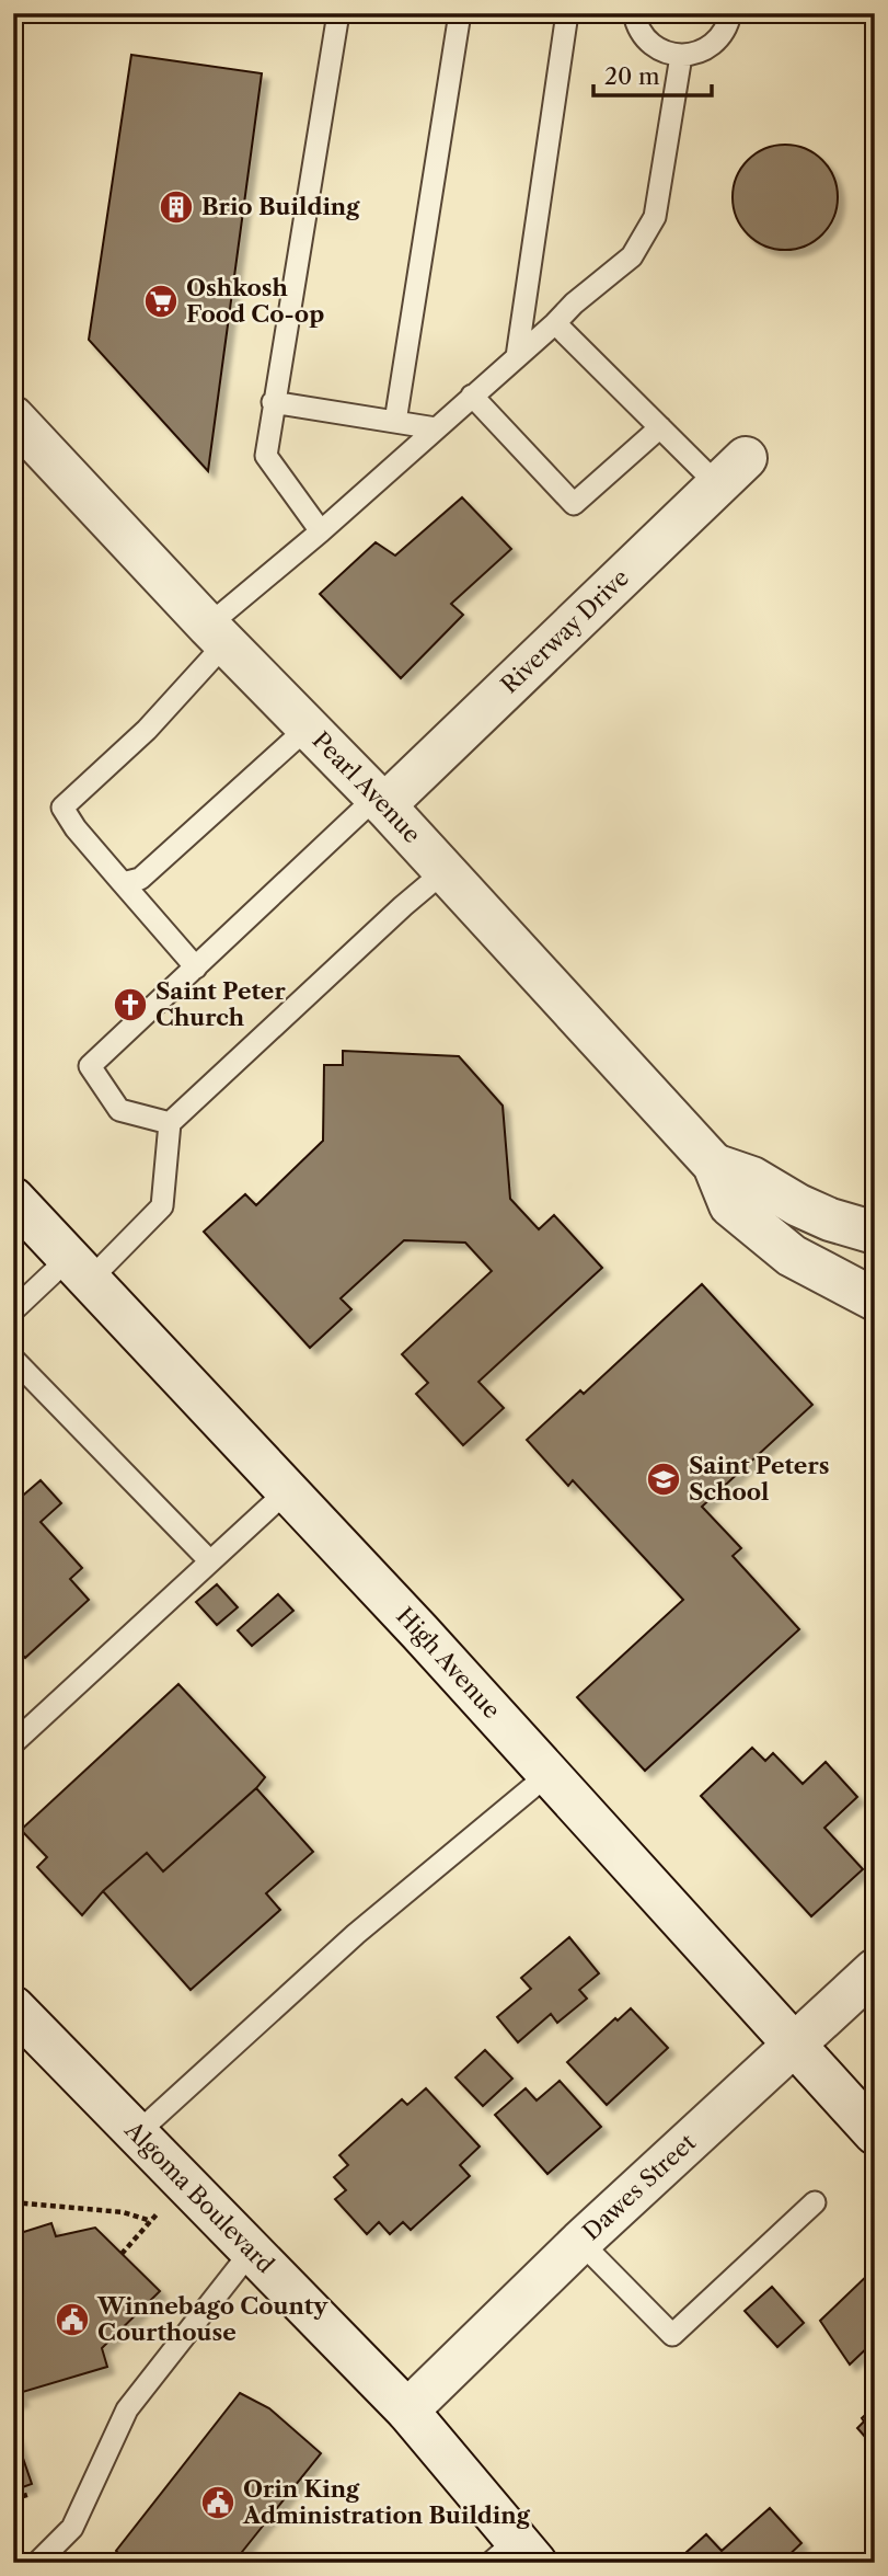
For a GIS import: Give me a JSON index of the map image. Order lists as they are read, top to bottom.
{
  "streets": {
    "street": [
      "Riverway Drive",
      "Pearl Avenue",
      "High Avenue",
      "Dawes Street",
      "Algoma Boulevard"
    ]
  },
  "crossings": [
    ["Riverway Drive", "Pearl Avenue"],
    ["High Avenue", "Dawes Street"],
    ["Dawes Street", "Algoma Boulevard"]
  ],
  "places": {
    "building": ["Brio Building"],
    "supermarket": ["Oshkosh Food Co-op"],
    "church": ["Saint Peter Church"],
    "school or university": ["Saint Peters School"],
    "public building": ["Winnebago County Courthouse", "Orin King Administration Building"]
  },
  "scale_bar": "20 m"
}
